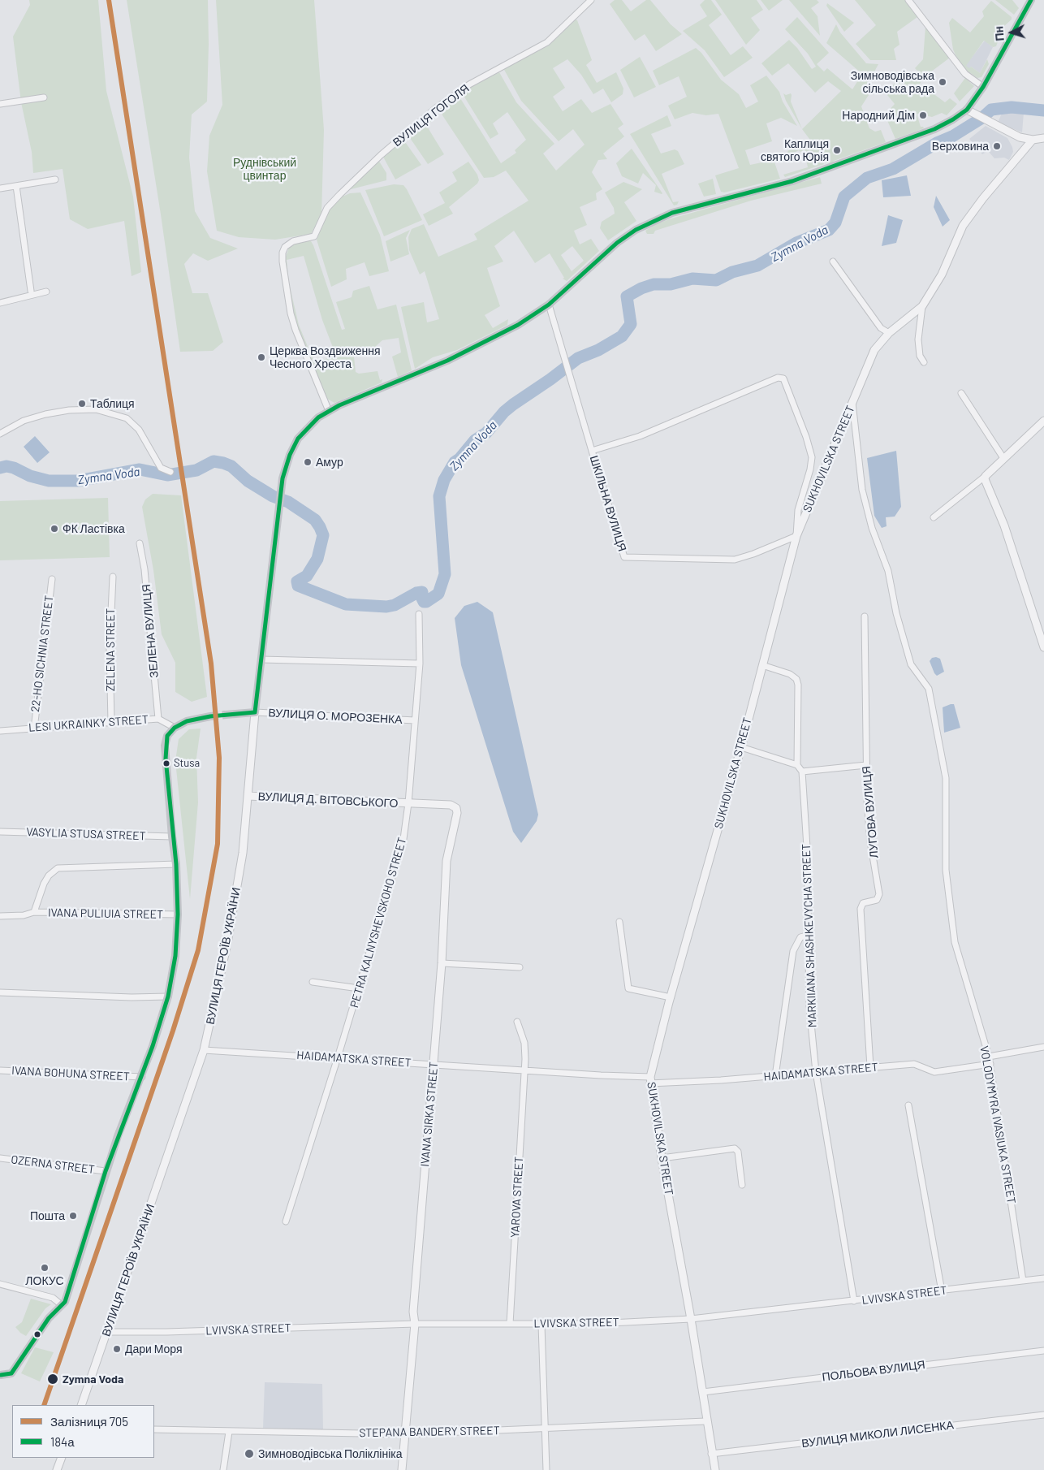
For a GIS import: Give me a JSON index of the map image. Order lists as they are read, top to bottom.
{
  "streets": {
    "main road": ["ВУЛИЦЯ ГЕРОЇВ УКРАЇНИ"],
    "street": [
      "ВУЛИЦЯ ГОГОЛЯ",
      "SUKHOVILSKA STREET",
      "ШКІЛЬНА ВУЛИЦЯ",
      "ЗЕЛЕНА ВУЛИЦЯ",
      "ZELENA STREET",
      "22-HO SICHNIA STREET",
      "ВУЛИЦЯ О. МОРОЗЕНКА",
      "LESI UKRAINKY STREET",
      "ВУЛИЦЯ Д. ВІТОВСЬКОГО",
      "ЛУГОВА ВУЛИЦЯ",
      "VASYLIA STUSA STREET",
      "IVANA PULIUIA STREET",
      "PETRA KALNYSHEVSKOHO STREET",
      "MARKIIANA SHASHKEVYCHA STREET",
      "HAIDAMATSKA STREET",
      "IVANA BOHUNA STREET",
      "IVANA SIRKA STREET",
      "VOLODYMYRA IVASIUKA STREET",
      "OZERNA STREET",
      "YAROVA STREET",
      "LVIVSKA STREET",
      "ПОЛЬОВА ВУЛИЦЯ",
      "STEPANA BANDERY STREET",
      "ВУЛИЦЯ МИКОЛИ ЛИСЕНКА"
    ]
  },
  "crossings": [
    ["ВУЛИЦЯ ГОГОЛЯ", "ВУЛИЦЯ ГЕРОЇВ УКРАЇНИ"],
    ["SUKHOVILSKA STREET", "ШКІЛЬНА ВУЛИЦЯ"],
    ["SUKHOVILSKA STREET", "HAIDAMATSKA STREET"],
    ["SUKHOVILSKA STREET", "VOLODYMYRA IVASIUKA STREET"],
    ["SUKHOVILSKA STREET", "LVIVSKA STREET"],
    ["SUKHOVILSKA STREET", "ПОЛЬОВА ВУЛИЦЯ"],
    ["SUKHOVILSKA STREET", "STEPANA BANDERY STREET"],
    ["SUKHOVILSKA STREET", "ВУЛИЦЯ МИКОЛИ ЛИСЕНКА"],
    ["ШКІЛЬНА ВУЛИЦЯ", "ВУЛИЦЯ ГЕРОЇВ УКРАЇНИ"],
    ["ЗЕЛЕНА ВУЛИЦЯ", "LESI UKRAINKY STREET"],
    ["ZELENA STREET", "LESI UKRAINKY STREET"],
    ["22-HO SICHNIA STREET", "LESI UKRAINKY STREET"],
    ["ВУЛИЦЯ О. МОРОЗЕНКА", "PETRA KALNYSHEVSKOHO STREET"],
    ["ВУЛИЦЯ О. МОРОЗЕНКА", "ВУЛИЦЯ ГЕРОЇВ УКРАЇНИ"],
    ["ВУЛИЦЯ Д. ВІТОВСЬКОГО", "PETRA KALNYSHEVSKOHO STREET"],
    ["ВУЛИЦЯ Д. ВІТОВСЬКОГО", "ВУЛИЦЯ ГЕРОЇВ УКРАЇНИ"],
    ["ВУЛИЦЯ Д. ВІТОВСЬКОГО", "IVANA SIRKA STREET"],
    ["ЛУГОВА ВУЛИЦЯ", "HAIDAMATSKA STREET"],
    ["PETRA KALNYSHEVSKOHO STREET", "HAIDAMATSKA STREET"],
    ["PETRA KALNYSHEVSKOHO STREET", "IVANA SIRKA STREET"],
    ["MARKIIANA SHASHKEVYCHA STREET", "HAIDAMATSKA STREET"],
    ["MARKIIANA SHASHKEVYCHA STREET", "LVIVSKA STREET"],
    ["ВУЛИЦЯ ГЕРОЇВ УКРАЇНИ", "HAIDAMATSKA STREET"],
    ["ВУЛИЦЯ ГЕРОЇВ УКРАЇНИ", "LVIVSKA STREET"],
    ["HAIDAMATSKA STREET", "IVANA SIRKA STREET"],
    ["HAIDAMATSKA STREET", "VOLODYMYRA IVASIUKA STREET"],
    ["HAIDAMATSKA STREET", "YAROVA STREET"],
    ["IVANA SIRKA STREET", "LVIVSKA STREET"],
    ["IVANA SIRKA STREET", "STEPANA BANDERY STREET"],
    ["VOLODYMYRA IVASIUKA STREET", "LVIVSKA STREET"],
    ["YAROVA STREET", "LVIVSKA STREET"]
  ],
  "water": ["Zymna Voda"],
  "parks": ["Руднівський цвинтар"],
  "places": [
    "Зимноводівська сільська рада",
    "Народний Дім",
    "Верховина",
    "Каплиця святого Юрія",
    "Церква Воздвиження Чесного Хреста",
    "Таблиця",
    "Амур",
    "ФК Ластівка",
    "Stusa",
    "Пошта",
    "ЛОКУС",
    "Дари Моря",
    "Zymna Voda",
    "Зимноводівська Поліклініка"
  ],
  "lines": ["rail line 705", "transit line 184а"],
  "legend": ["Залізниця 705", "184а"],
  "north": "left"
}
